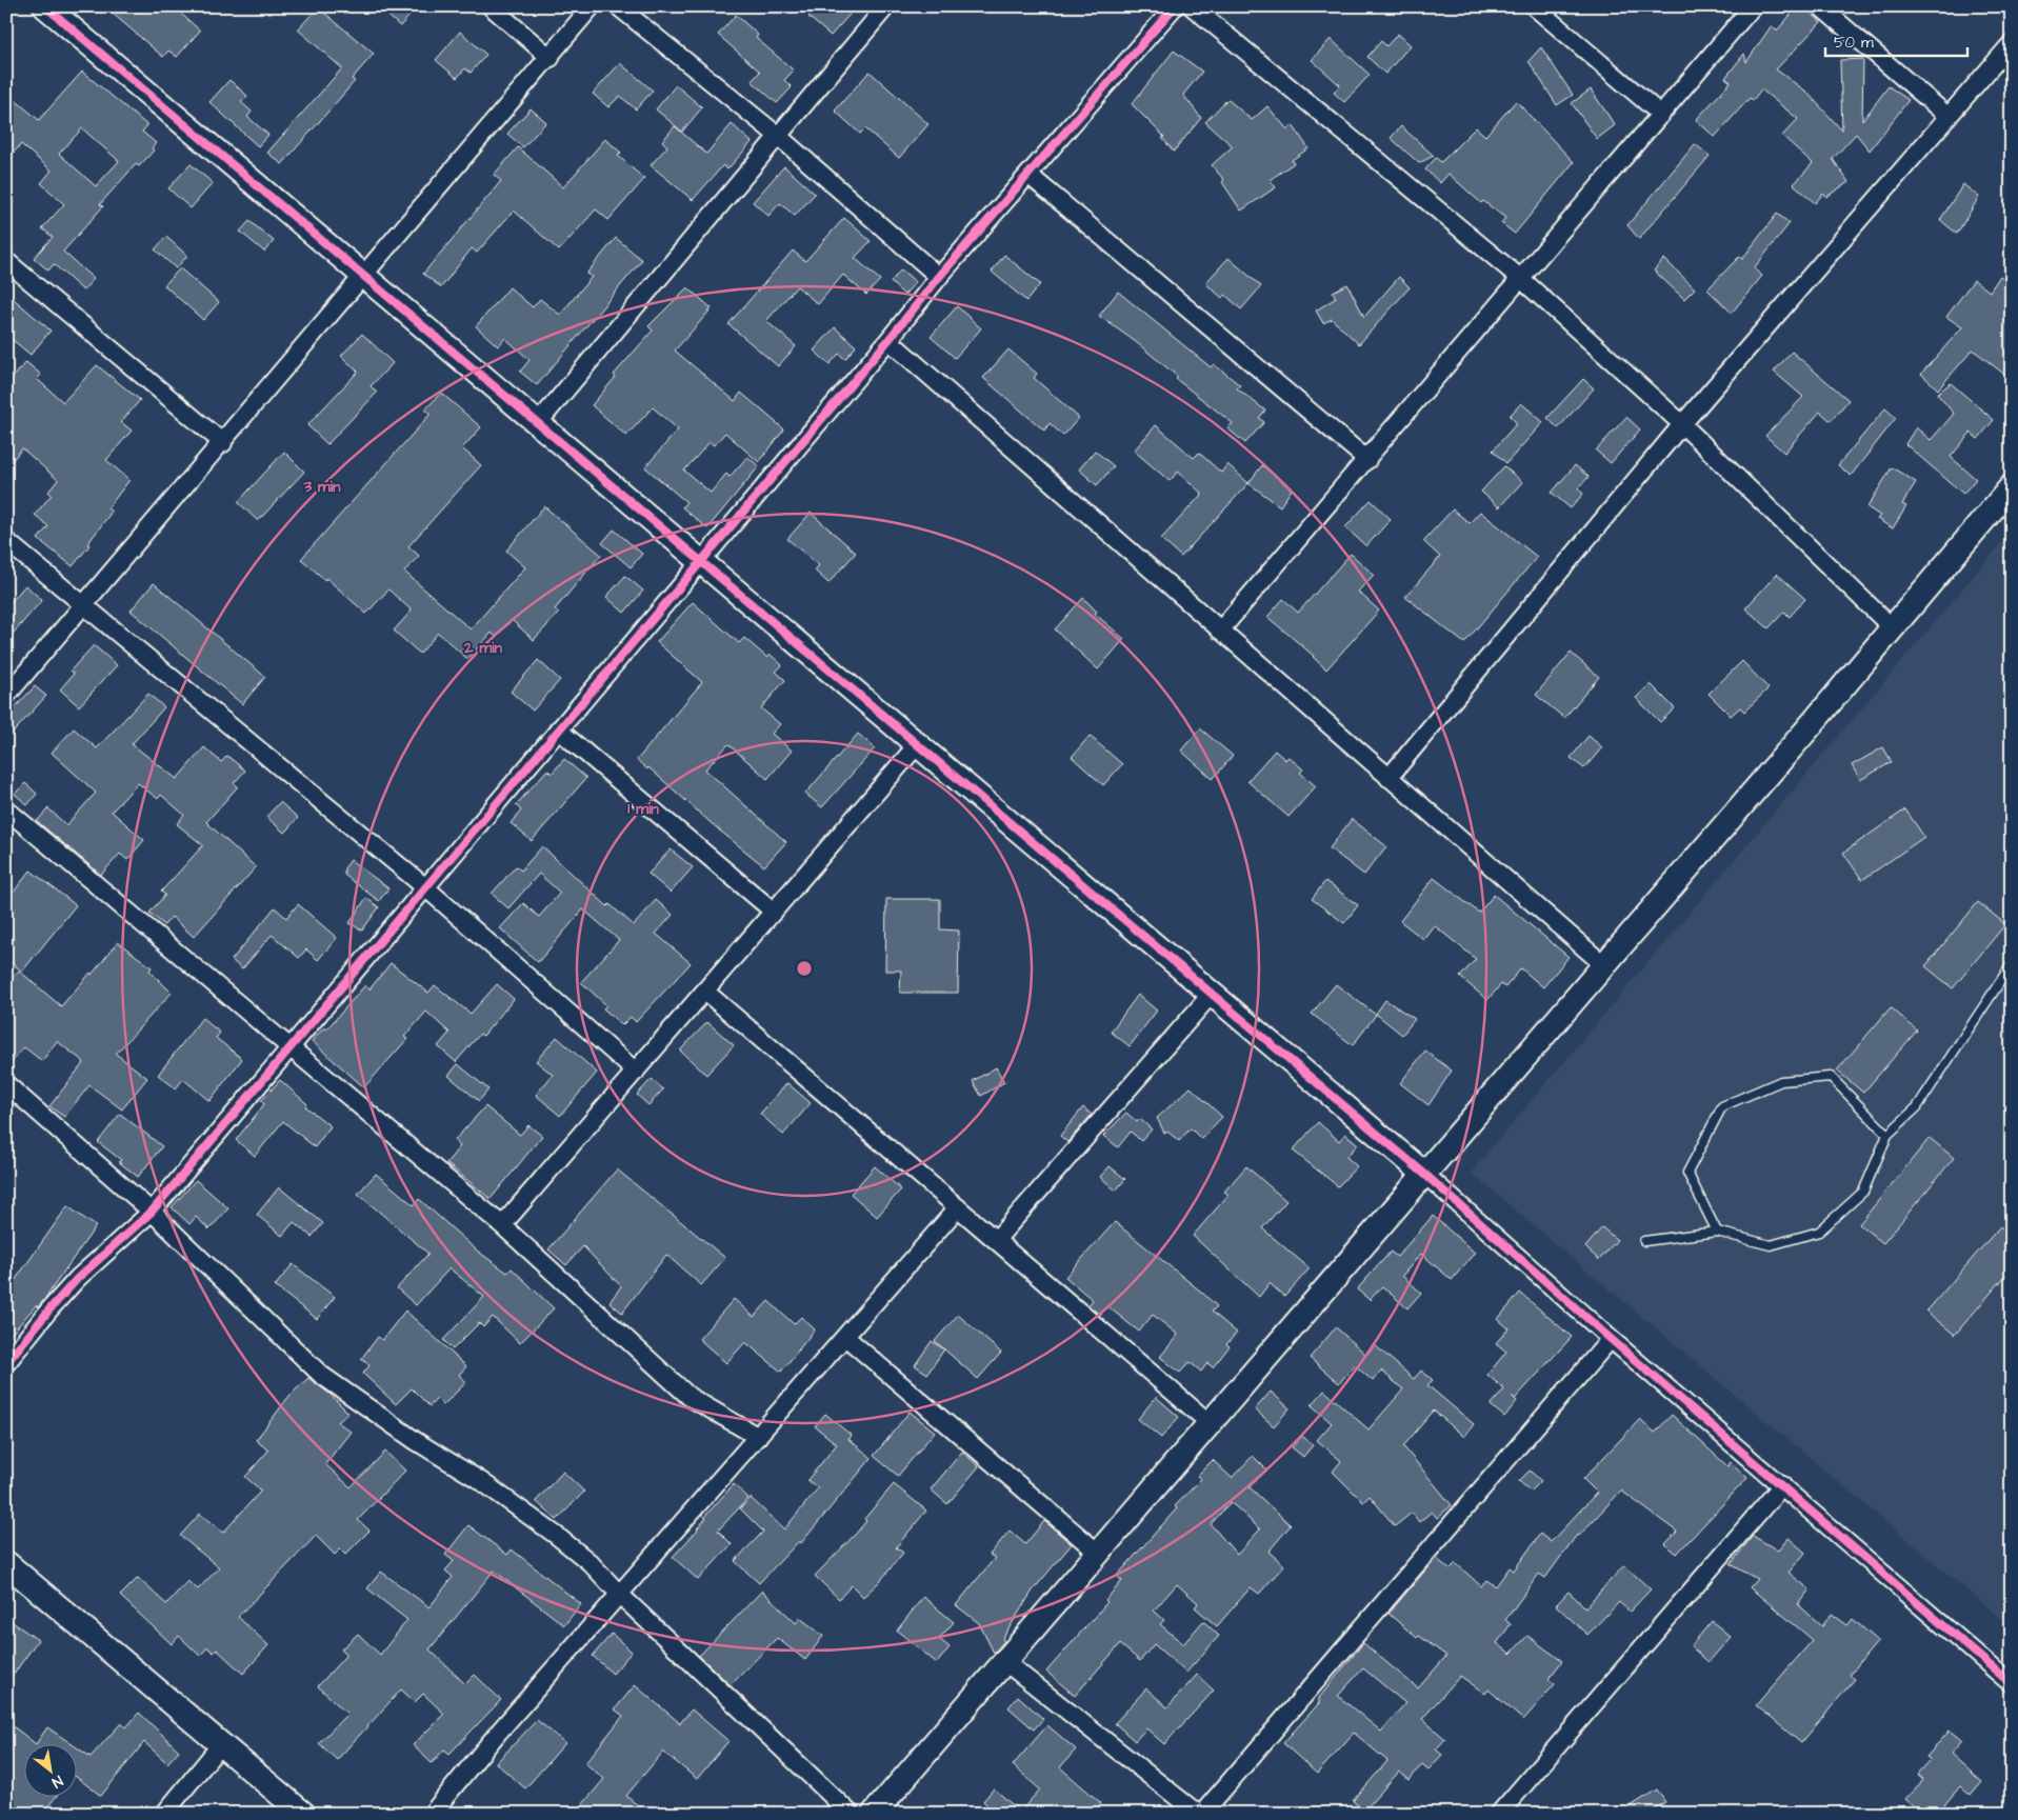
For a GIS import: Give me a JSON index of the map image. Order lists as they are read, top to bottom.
{
  "scale_bar": "50 m",
  "north": "bottom right",
  "rings": ["3 min", "2 min", "1 min"]
}
